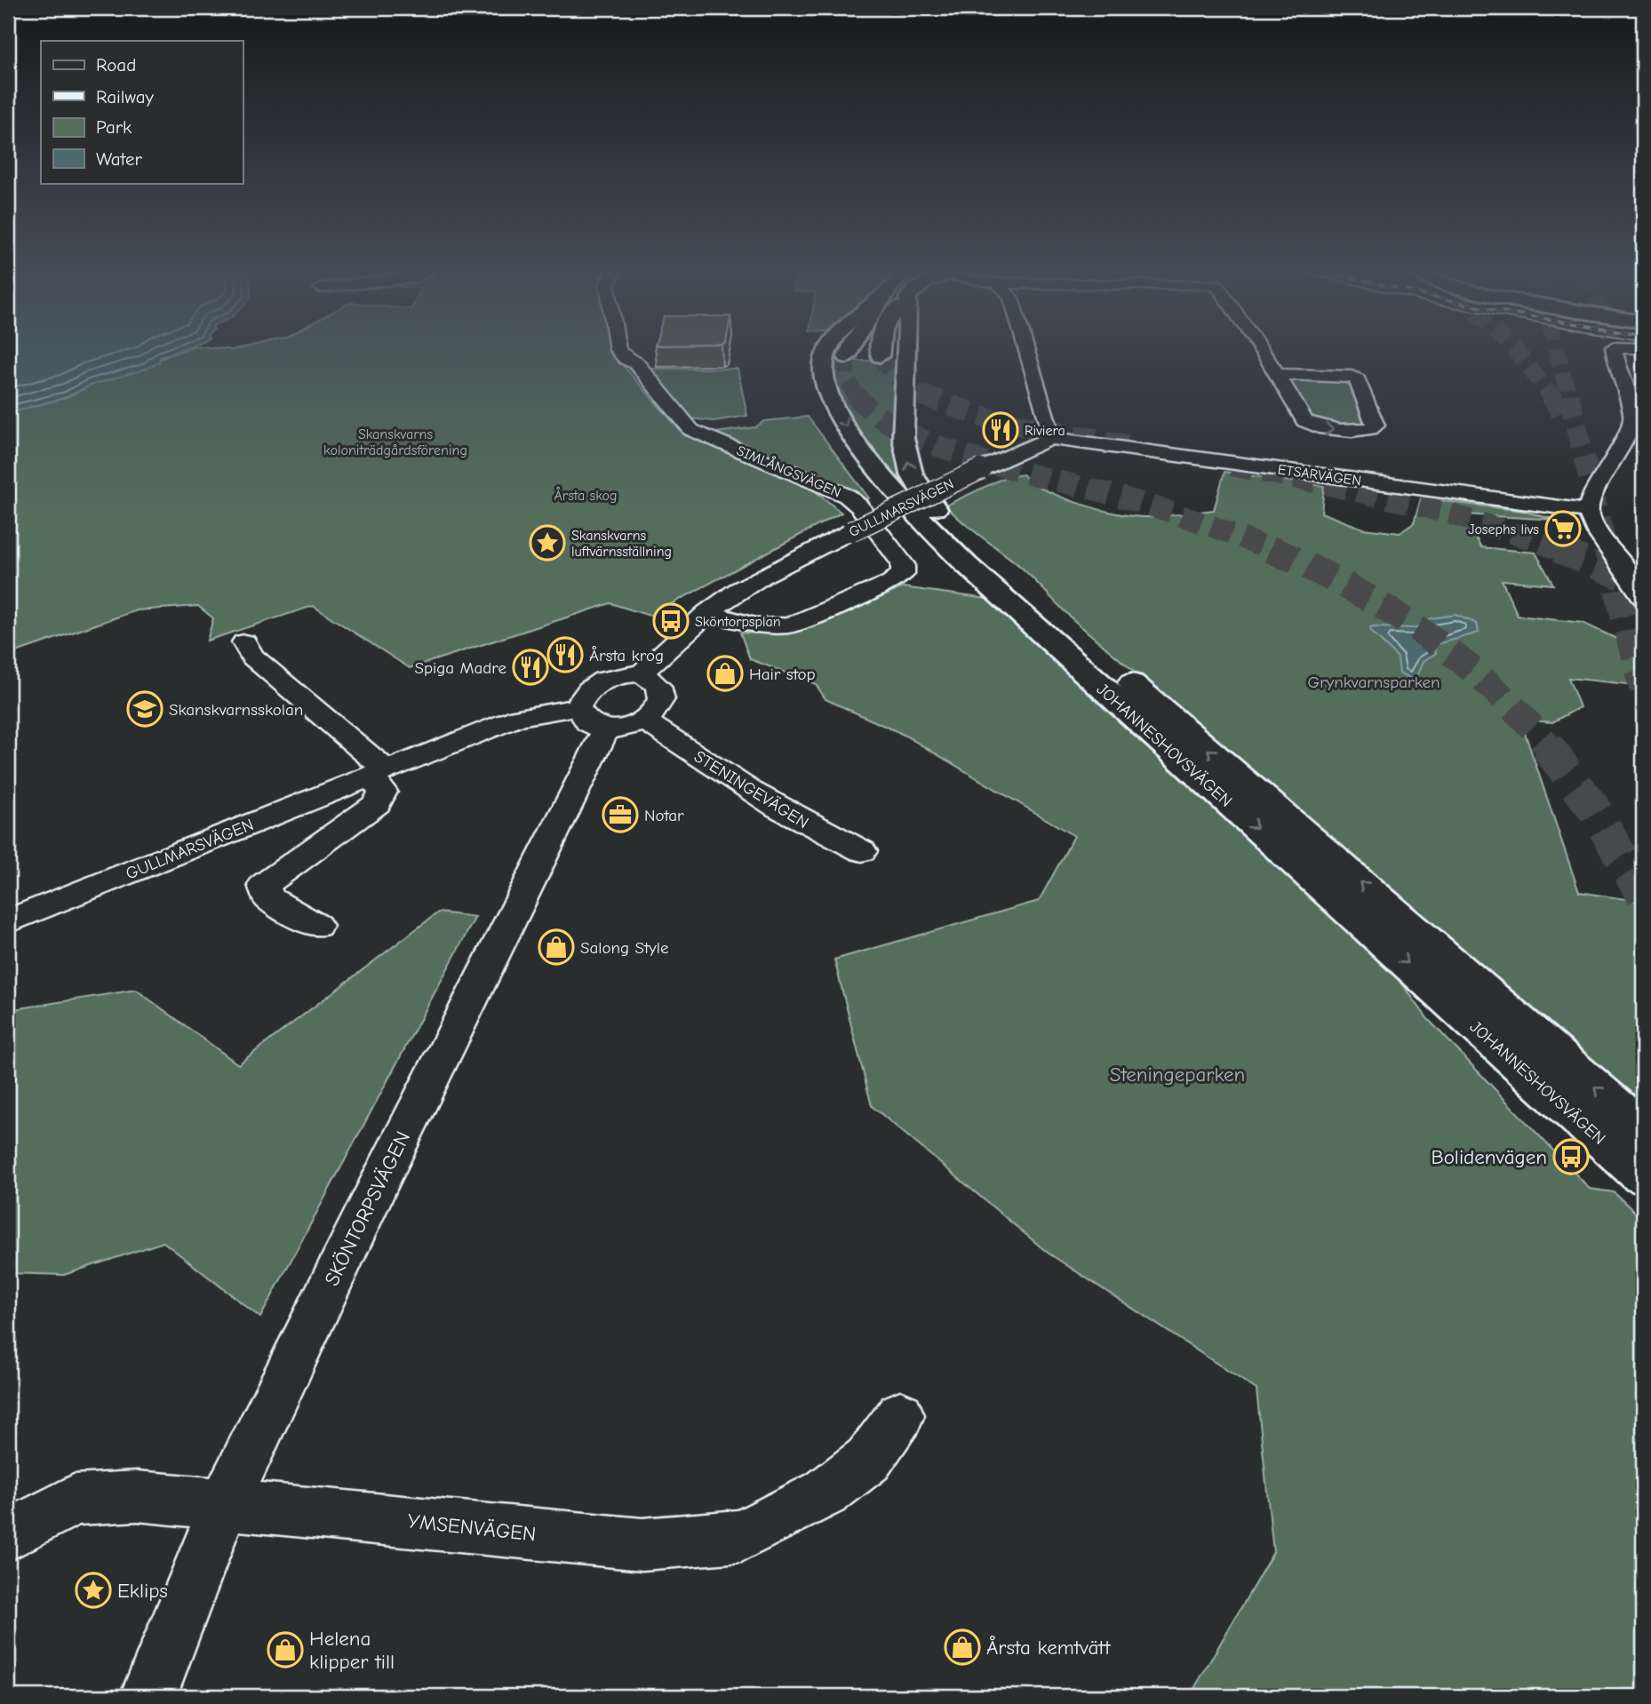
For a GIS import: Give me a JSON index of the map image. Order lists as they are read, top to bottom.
{
  "streets": {
    "main road": ["JOHANNESHOVSVÄGEN"],
    "street": [
      "SIMLÅNGSVÄGEN",
      "ETSARVÄGEN",
      "GULLMARSVÄGEN",
      "STENINGEVÄGEN",
      "SKÖNTORPSVÄGEN",
      "YMSENVÄGEN"
    ]
  },
  "crossings": [
    ["SIMLÅNGSVÄGEN", "GULLMARSVÄGEN"],
    ["ETSARVÄGEN", "GULLMARSVÄGEN"],
    ["GULLMARSVÄGEN", "STENINGEVÄGEN"],
    ["GULLMARSVÄGEN", "SKÖNTORPSVÄGEN"],
    ["STENINGEVÄGEN", "SKÖNTORPSVÄGEN"],
    ["SKÖNTORPSVÄGEN", "YMSENVÄGEN"]
  ],
  "parks": [
    "Skanskvarns koloniträdgårdsförening",
    "Årsta skog",
    "Grynkvarnsparken",
    "Steningeparken"
  ],
  "places": {
    "restaurant": ["Riviera", "Årsta krog", "Spiga Madre"],
    "supermarket": ["Josephs livs"],
    "place": ["Skanskvarns luftvärnsställning", "Eklips"],
    "bus stop": ["Sköntorpsplan", "Bolidenvägen"],
    "shop": [
      "Hair stop",
      "Salong Style",
      "Årsta kemtvätt",
      "Helena klipper till"
    ],
    "school or university": ["Skanskvarnsskolan"],
    "office": ["Notar"]
  },
  "legend": [
    "Road",
    "Railway",
    "Park",
    "Water"
  ]
}
